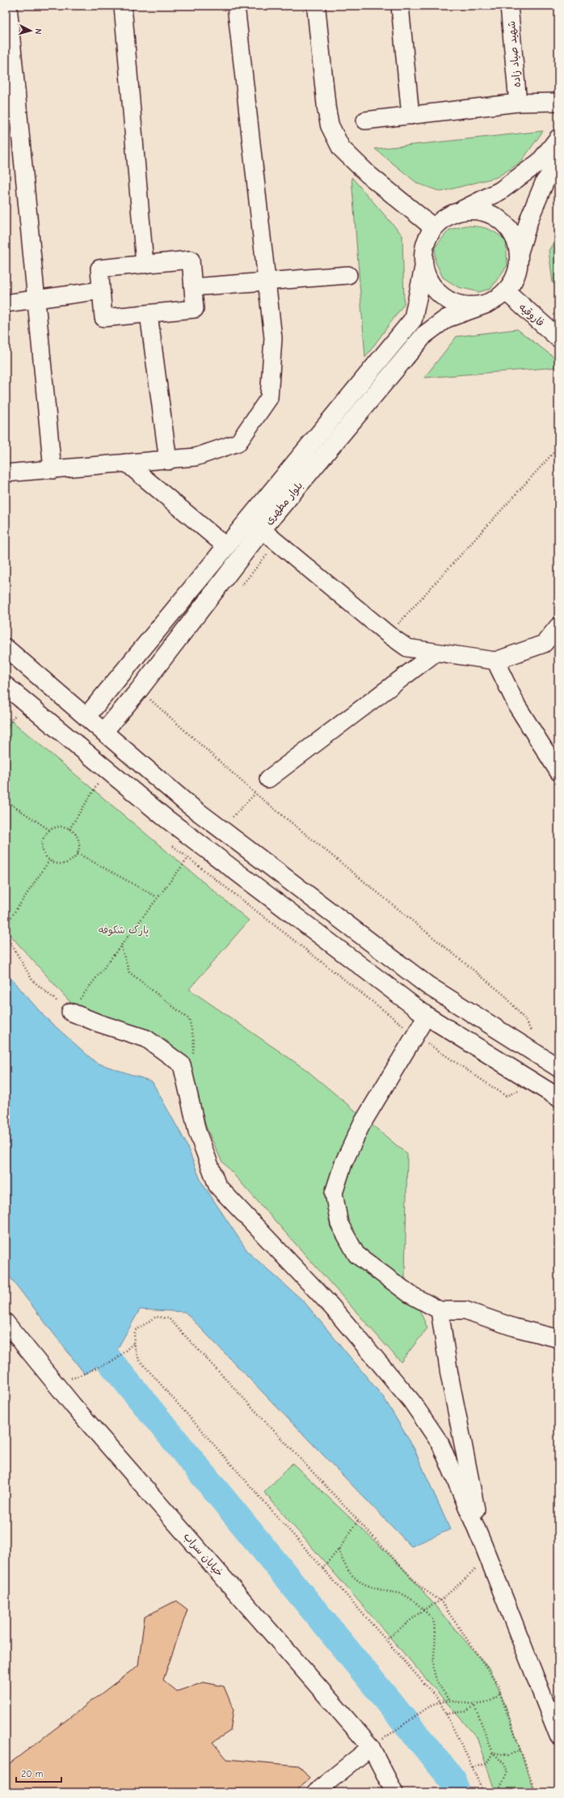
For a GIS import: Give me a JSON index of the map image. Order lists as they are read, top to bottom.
{
  "streets": {
    "main road": ["فاروقیه", "بلوار مطهری"],
    "street": ["شهید صیاد زاده", "خیابان سراب"]
  },
  "crossings": [
    ["فاروقیه", "بلوار مطهری"]
  ],
  "parks": ["پارک شکوفه"],
  "scale_bar": "20 m",
  "north": "right"
}
